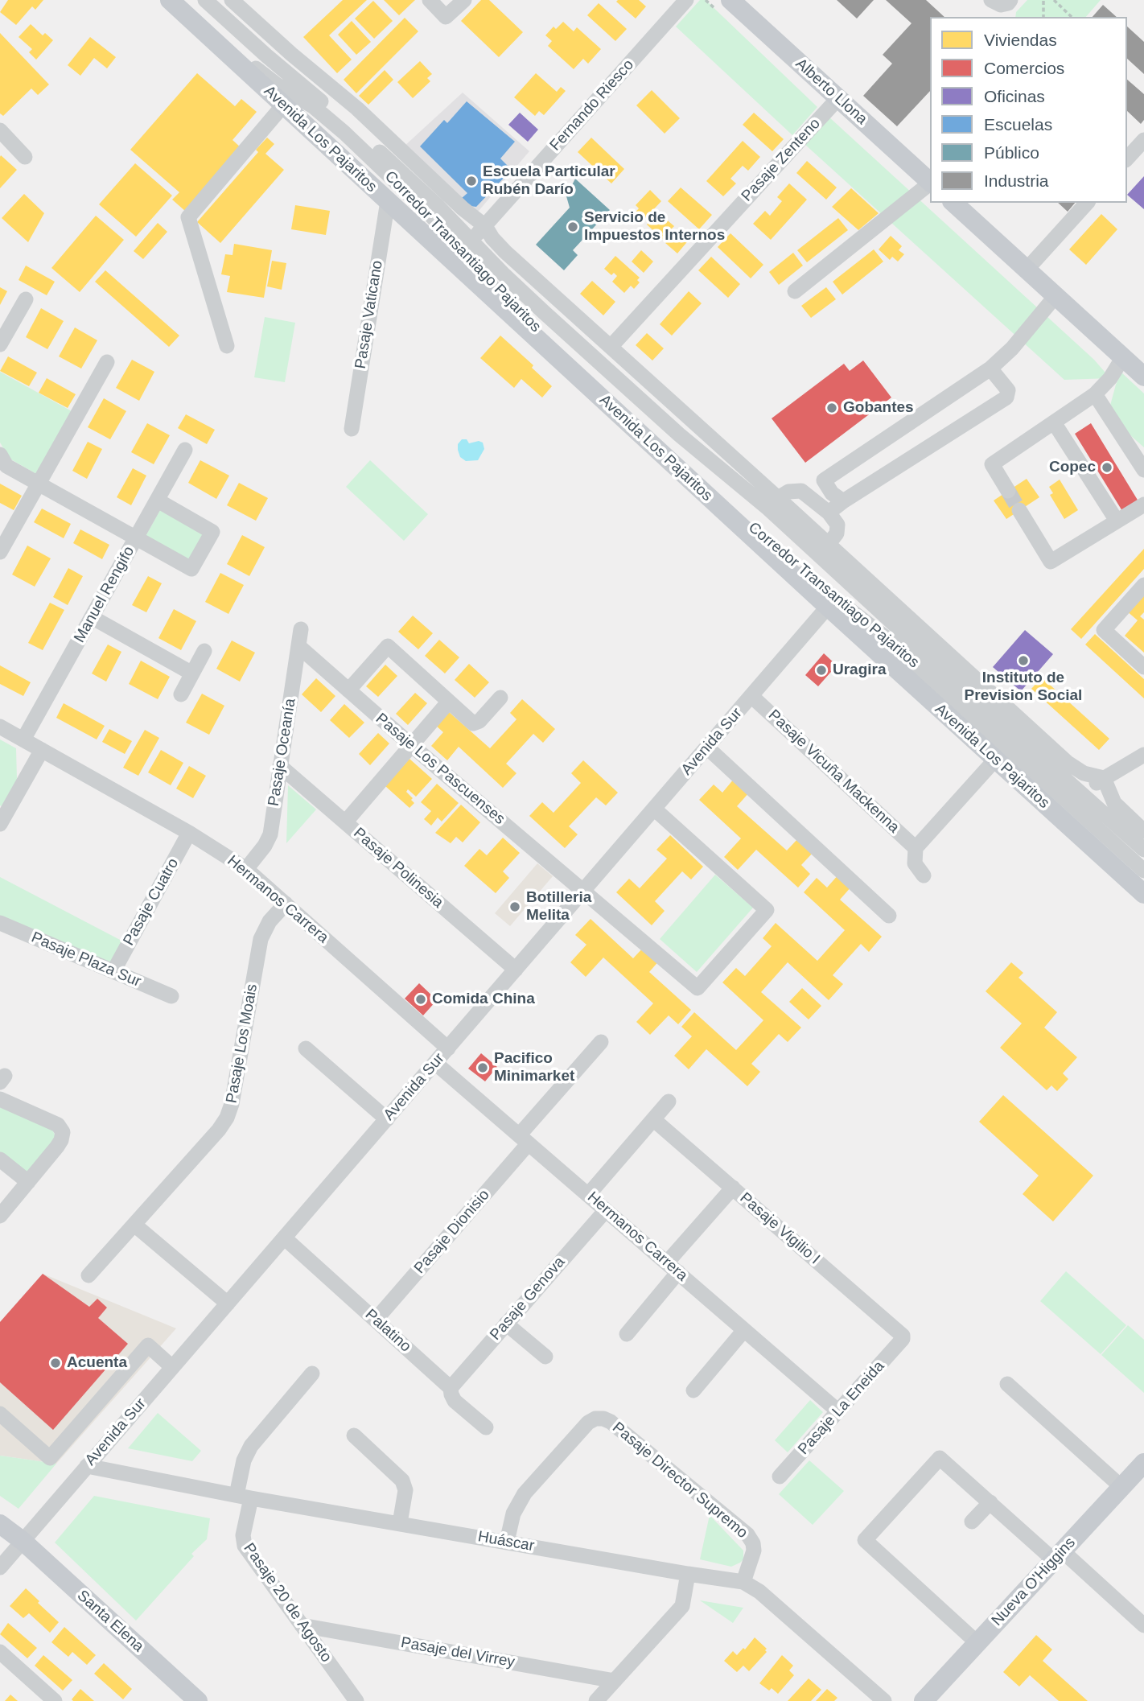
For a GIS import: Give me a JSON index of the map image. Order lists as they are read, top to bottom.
{
  "streets": {
    "main road": [
      "Alberto Llona",
      "Avenida Los Pajaritos",
      "Nueva O'Higgins",
      "Santa Elena"
    ],
    "street": [
      "Fernando Riesco",
      "Pasaje Zenteno",
      "Corredor Transantiago Pajaritos",
      "Pasaje Vaticano",
      "Manuel Rengifo",
      "Avenida Sur",
      "Pasaje Oceanía",
      "Pasaje Los Pascuenses",
      "Pasaje Vicuña Mackenna",
      "Pasaje Polinesia",
      "Hermanos Carrera",
      "Pasaje Cuatro",
      "Pasaje Plaza Sur",
      "Pasaje Los Moais",
      "Pasaje Vigilio I",
      "Pasaje Dionisio",
      "Pasaje Genova",
      "Palatino",
      "Pasaje La Eneida",
      "Pasaje Director Supremo",
      "Huáscar",
      "Pasaje 20 de Agosto",
      "Pasaje del Virrey"
    ]
  },
  "crossings": [
    ["Alberto Llona", "Pasaje Zenteno"],
    ["Fernando Riesco", "Avenida Los Pajaritos"],
    ["Fernando Riesco", "Corredor Transantiago Pajaritos"],
    ["Avenida Los Pajaritos", "Corredor Transantiago Pajaritos"],
    ["Avenida Los Pajaritos", "Pasaje Vaticano"],
    ["Avenida Los Pajaritos", "Avenida Sur"],
    ["Manuel Rengifo", "Hermanos Carrera"],
    ["Avenida Sur", "Pasaje Los Pascuenses"],
    ["Avenida Sur", "Pasaje Vicuña Mackenna"],
    ["Avenida Sur", "Pasaje Polinesia"],
    ["Avenida Sur", "Hermanos Carrera"],
    ["Avenida Sur", "Palatino"],
    ["Avenida Sur", "Huáscar"],
    ["Avenida Sur", "Santa Elena"],
    ["Pasaje Oceanía", "Pasaje Los Pascuenses"],
    ["Pasaje Oceanía", "Pasaje Polinesia"],
    ["Pasaje Oceanía", "Hermanos Carrera"],
    ["Hermanos Carrera", "Pasaje Cuatro"],
    ["Hermanos Carrera", "Pasaje Los Moais"],
    ["Hermanos Carrera", "Pasaje Dionisio"],
    ["Hermanos Carrera", "Pasaje Genova"],
    ["Hermanos Carrera", "Pasaje La Eneida"],
    ["Pasaje Cuatro", "Pasaje Plaza Sur"],
    ["Pasaje Vigilio I", "Pasaje La Eneida"],
    ["Pasaje Dionisio", "Palatino"],
    ["Pasaje Genova", "Palatino"],
    ["Pasaje Director Supremo", "Huáscar"],
    ["Huáscar", "Pasaje 20 de Agosto"],
    ["Pasaje 20 de Agosto", "Pasaje del Virrey"]
  ],
  "places": [
    "Escuela Particular Rubén Darío",
    "Servicio de Impuestos Internos",
    "Gobantes",
    "Copec",
    "Instituto de Prevision Social",
    "Uragira",
    "Botilleria Melita",
    "Comida China",
    "Pacifico Minimarket",
    "Acuenta"
  ],
  "legend": [
    "Viviendas",
    "Comercios",
    "Oficinas",
    "Escuelas",
    "Público",
    "Industria"
  ]
}
